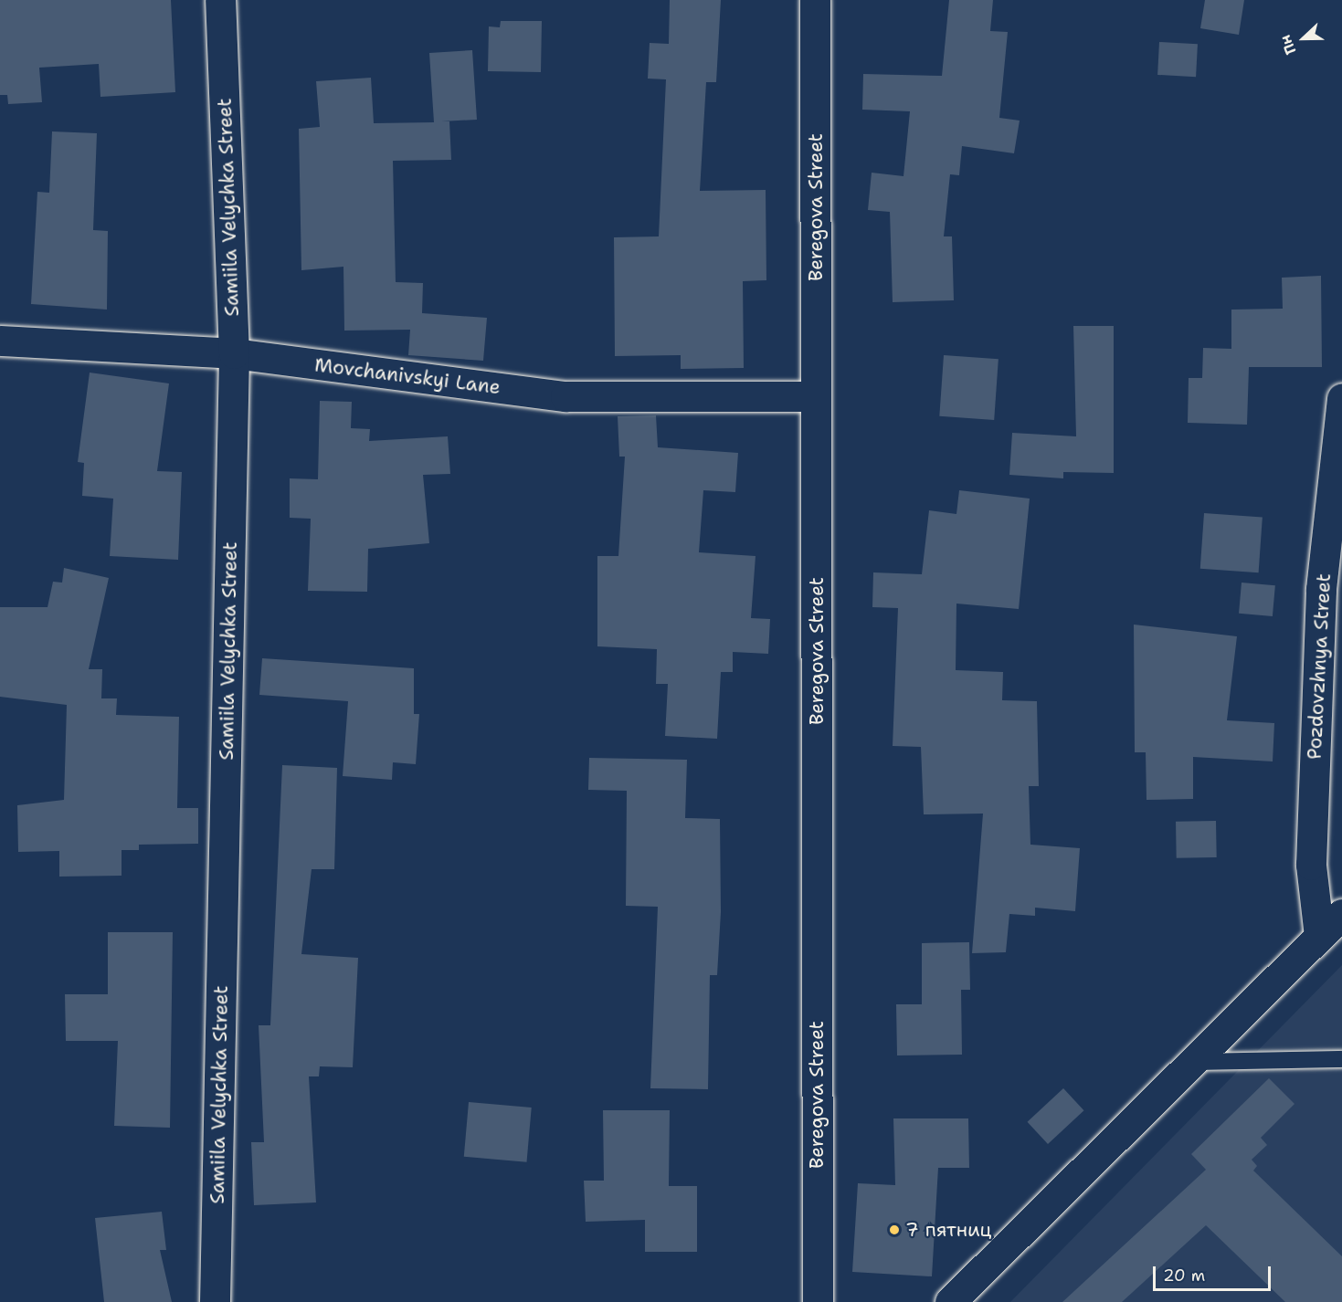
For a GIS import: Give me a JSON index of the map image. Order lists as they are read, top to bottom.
{
  "streets": {
    "street": [
      "Samiila Velychka Street",
      "Beregova Street",
      "Movchanivskyi Lane",
      "Pozdovzhnya Street"
    ]
  },
  "crossings": [
    ["Samiila Velychka Street", "Movchanivskyi Lane"],
    ["Beregova Street", "Movchanivskyi Lane"]
  ],
  "places": ["7 пятниц"],
  "scale_bar": "20 m",
  "north": "left"
}
